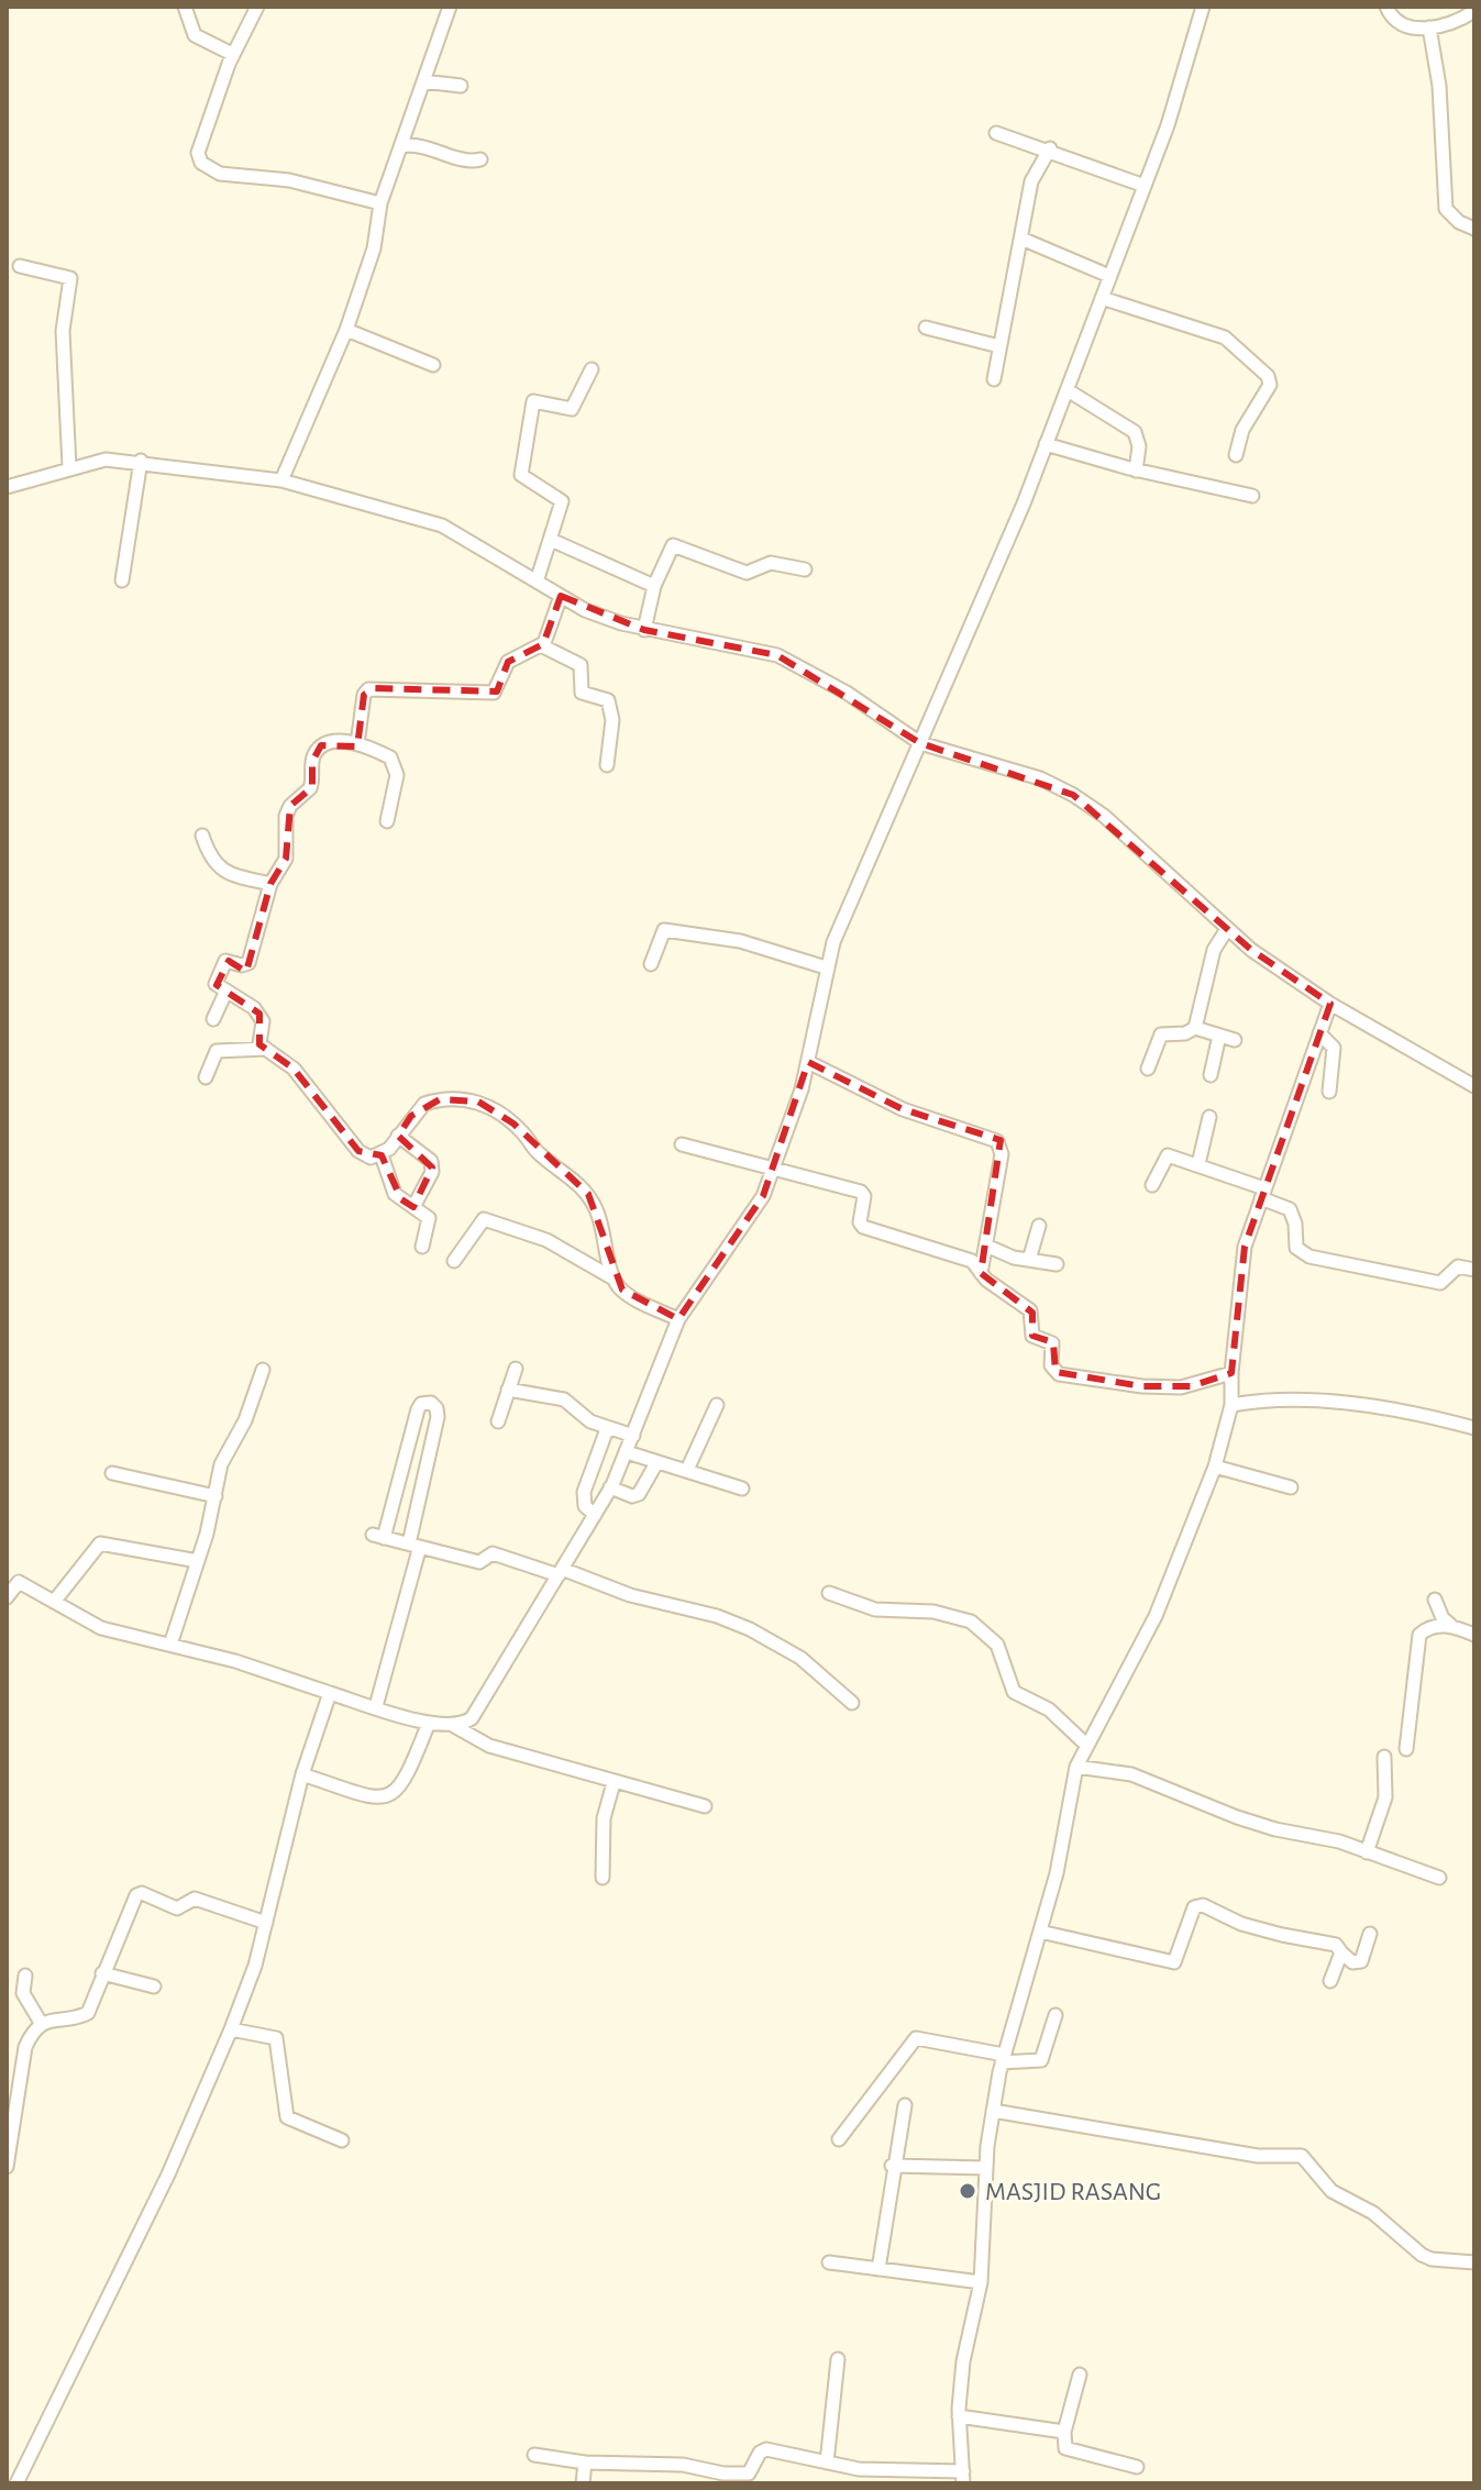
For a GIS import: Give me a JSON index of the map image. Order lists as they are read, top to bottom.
{
  "places": ["MASJID RASANG"]
}
